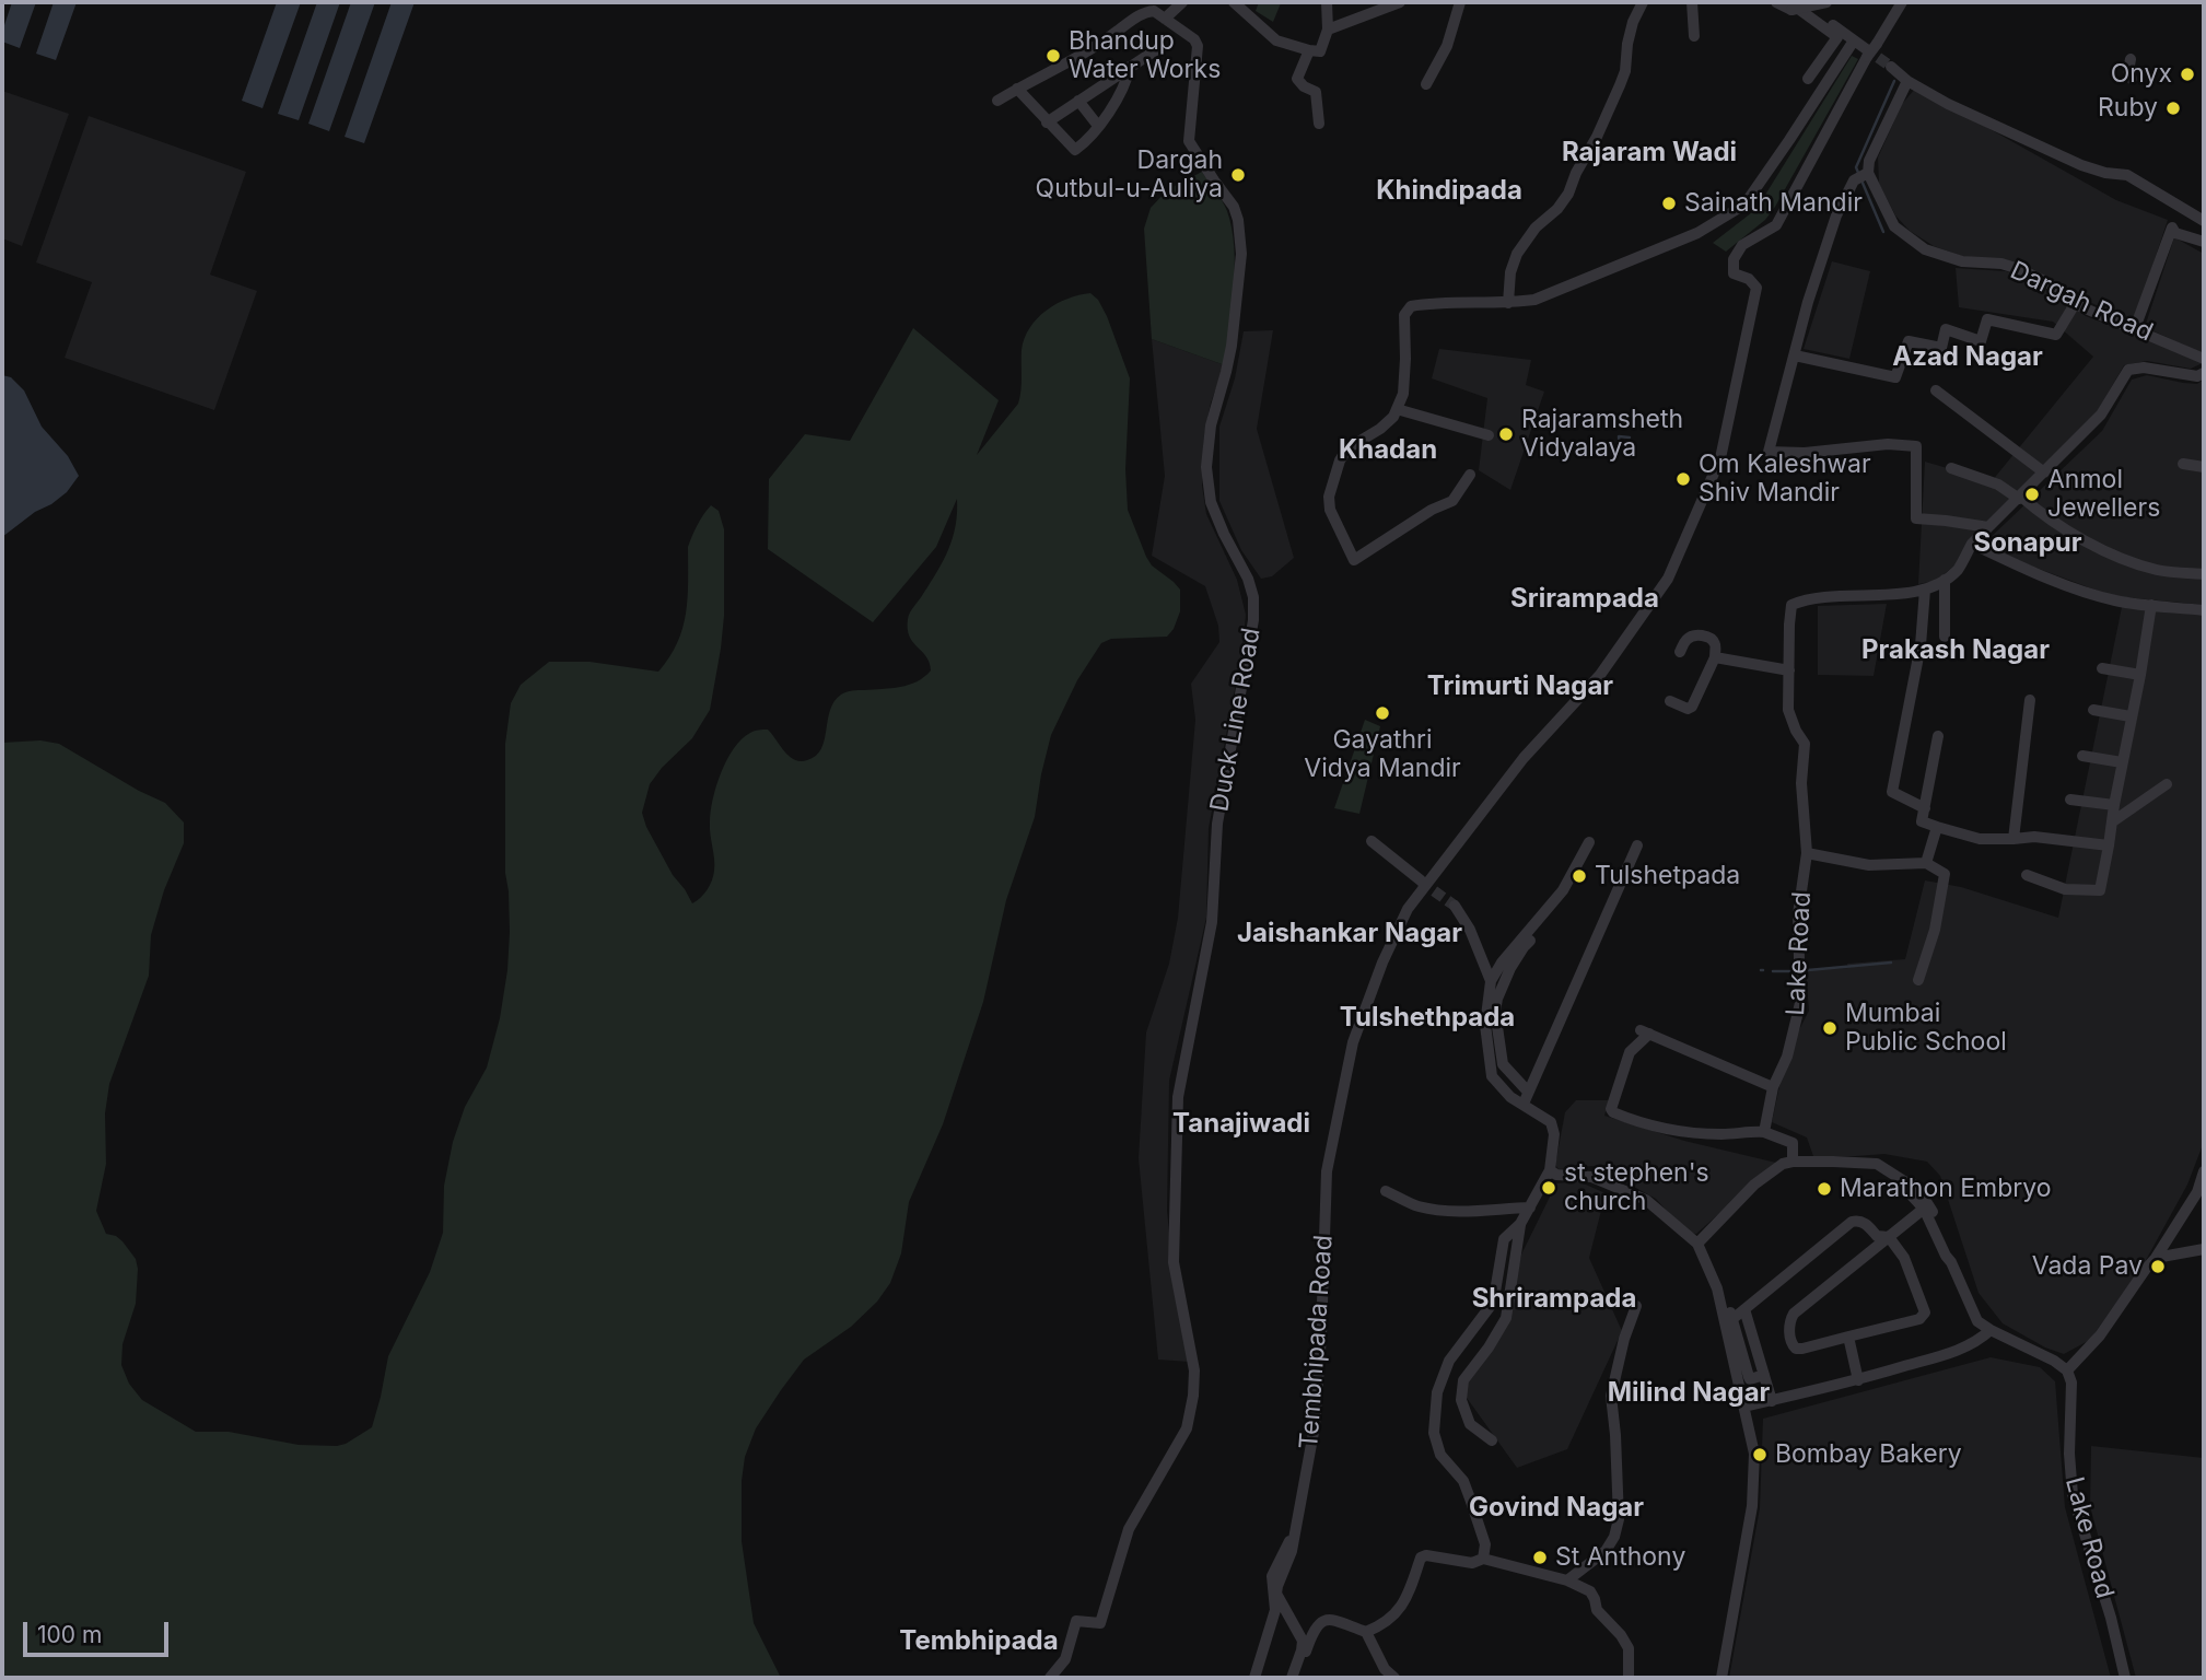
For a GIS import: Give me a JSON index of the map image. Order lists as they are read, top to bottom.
{
  "streets": {
    "street": [
      "Dargah Road",
      "Duck Line Road",
      "Lake Road",
      "Tembhipada Road"
    ]
  },
  "districts": [
    "Rajaram Wadi",
    "Khindipada",
    "Azad Nagar",
    "Khadan",
    "Sonapur",
    "Srirampada",
    "Prakash Nagar",
    "Trimurti Nagar",
    "Jaishankar Nagar",
    "Tulshethpada",
    "Tanajiwadi",
    "Shrirampada",
    "Milind Nagar",
    "Govind Nagar",
    "Tembhipada"
  ],
  "places": [
    "Bhandup Water Works",
    "Onyx",
    "Ruby",
    "Dargah Qutbul-u-Auliya",
    "Sainath Mandir",
    "Rajaramsheth Vidyalaya",
    "Om Kaleshwar Shiv Mandir",
    "Anmol Jewellers",
    "Gayathri Vidya Mandir",
    "Tulshetpada",
    "Mumbai Public School",
    "st stephen's church",
    "Marathon Embryo",
    "Vada Pav",
    "Bombay Bakery",
    "St Anthony"
  ],
  "scale_bar": "100 m"
}
